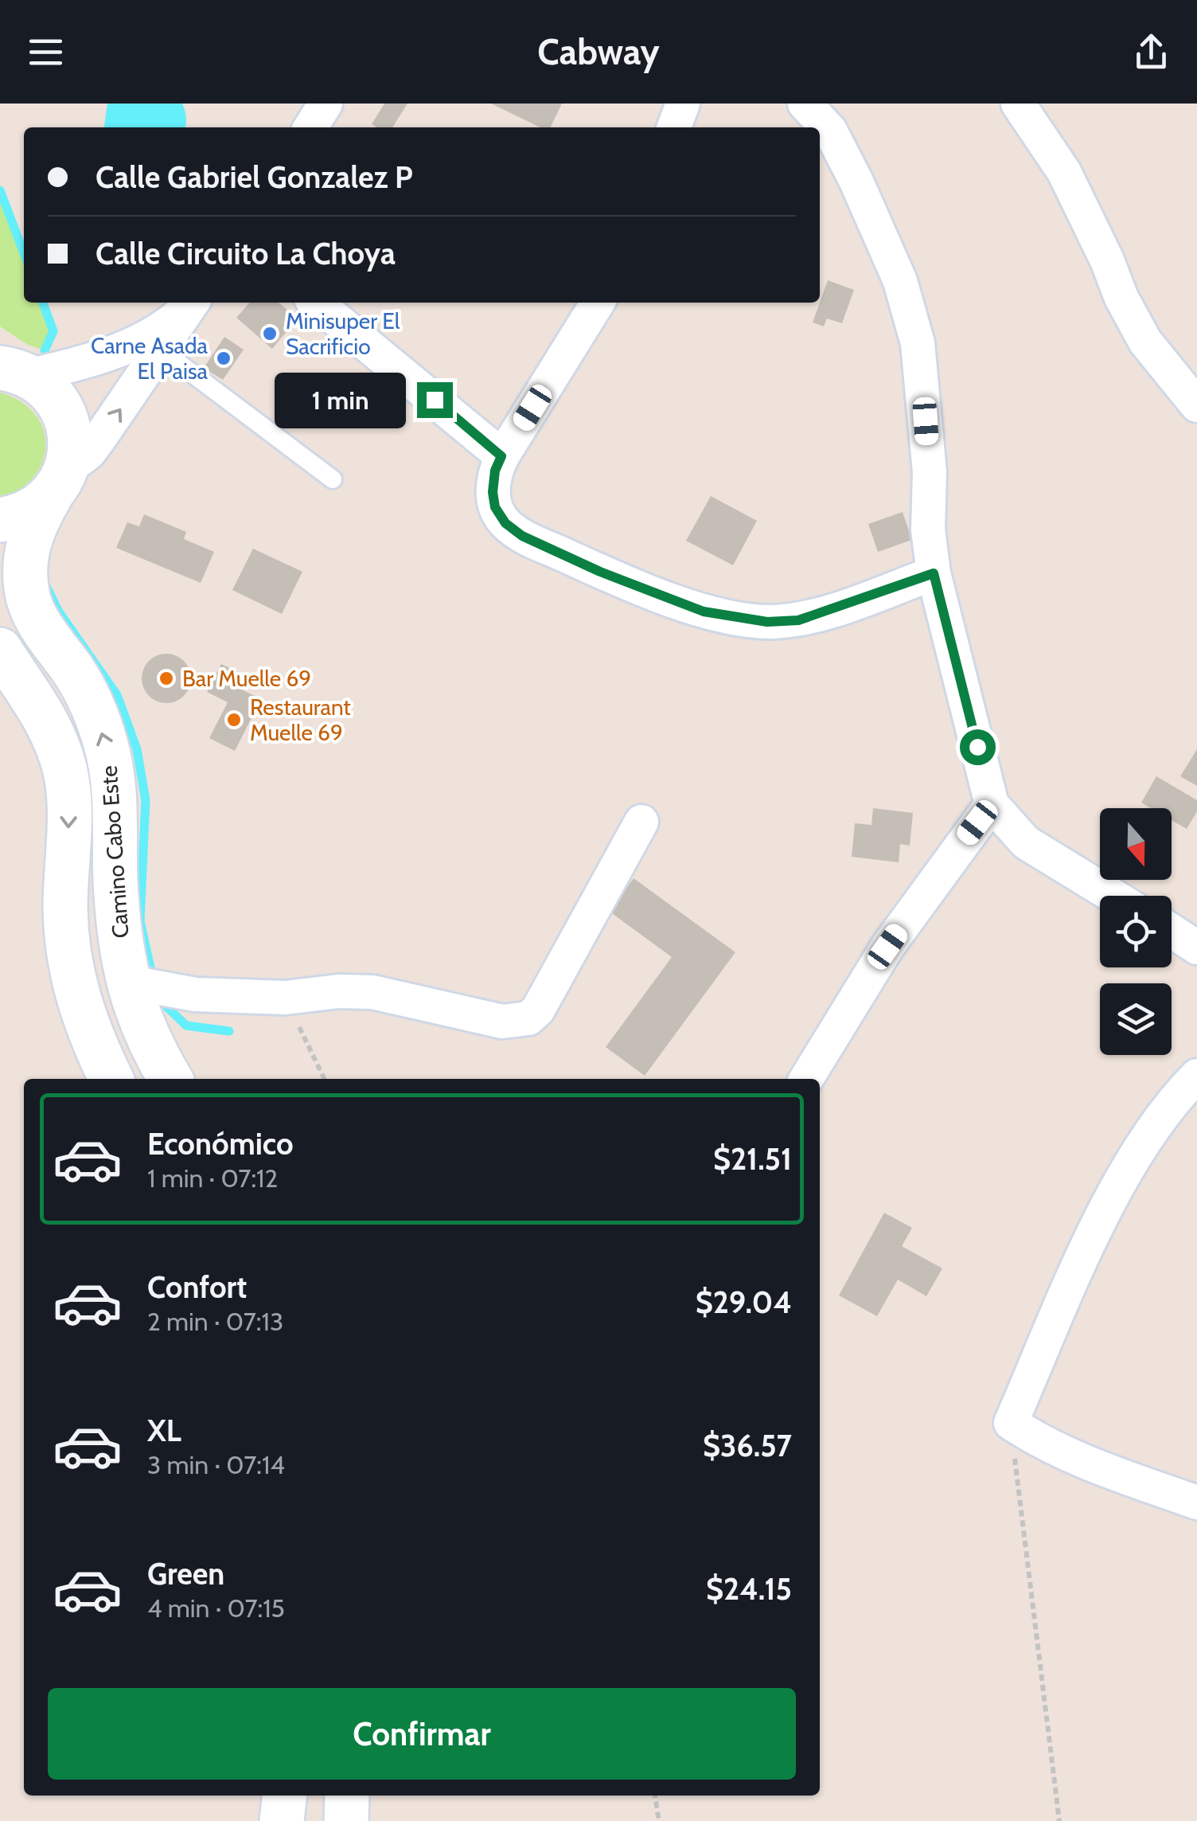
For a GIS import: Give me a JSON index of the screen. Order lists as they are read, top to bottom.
{
  "streets": {
    "main road": ["Camino Cabo Este"]
  },
  "places": [
    "Minisuper El Sacrificio",
    "Carne Asada El Paisa",
    "Bar Muelle 69",
    "Restaurant Muelle 69"
  ],
  "north": "bottom",
  "page": {
    "header": "Cabway",
    "banner": ["Calle Gabriel Gonzalez P", "Calle Circuito La Choya"],
    "bubble": "1 min",
    "list": [
      {
        "name": "Económico",
        "note": "1 min · 07:12",
        "value": "$21.51"
      },
      {
        "name": "Confort",
        "note": "2 min · 07:13",
        "value": "$29.04"
      },
      {
        "name": "XL",
        "note": "3 min · 07:14",
        "value": "$36.57"
      },
      {
        "name": "Green",
        "note": "4 min · 07:15",
        "value": "$24.15"
      }
    ],
    "buttons": "Confirmar"
  }
}
